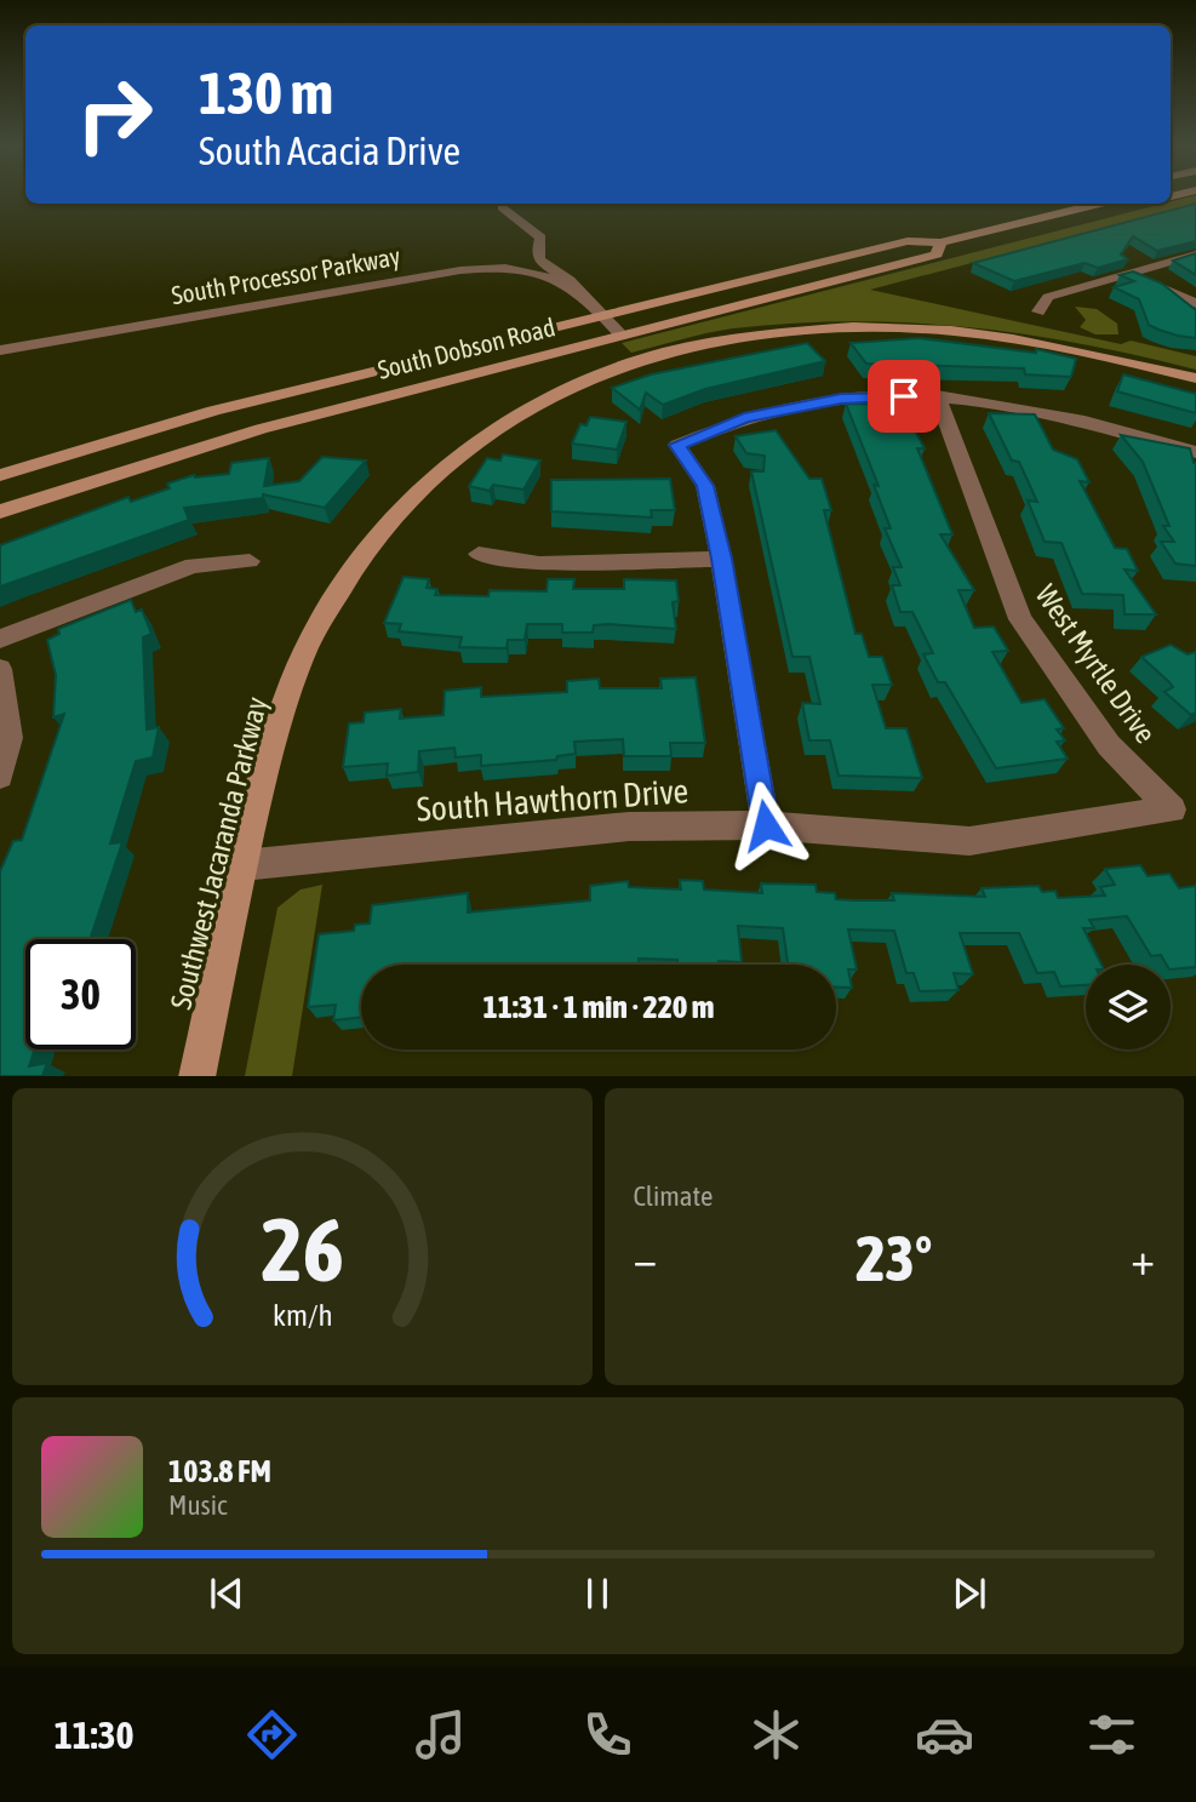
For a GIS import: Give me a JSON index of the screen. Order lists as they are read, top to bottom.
{
  "streets": {
    "main road": ["South Dobson Road", "Southwest Jacaranda Parkway"],
    "street": ["South Processor Parkway", "West Myrtle Drive", "South Hawthorn Drive"]
  },
  "crossings": [
    ["West Myrtle Drive", "South Hawthorn Drive"],
    ["South Hawthorn Drive", "Southwest Jacaranda Parkway"]
  ],
  "page": {
    "turn": ["130 m", "South Acacia Drive"],
    "limit": "30",
    "trip": "11:31 · 1 min · 220 m",
    "tile": "Climate",
    "heat": ["−", "23°", "+"],
    "song": ["103.8 FM", "Music"],
    "tabs": "11:30",
    "gauge": ["26", "km/h"]
  }
}
